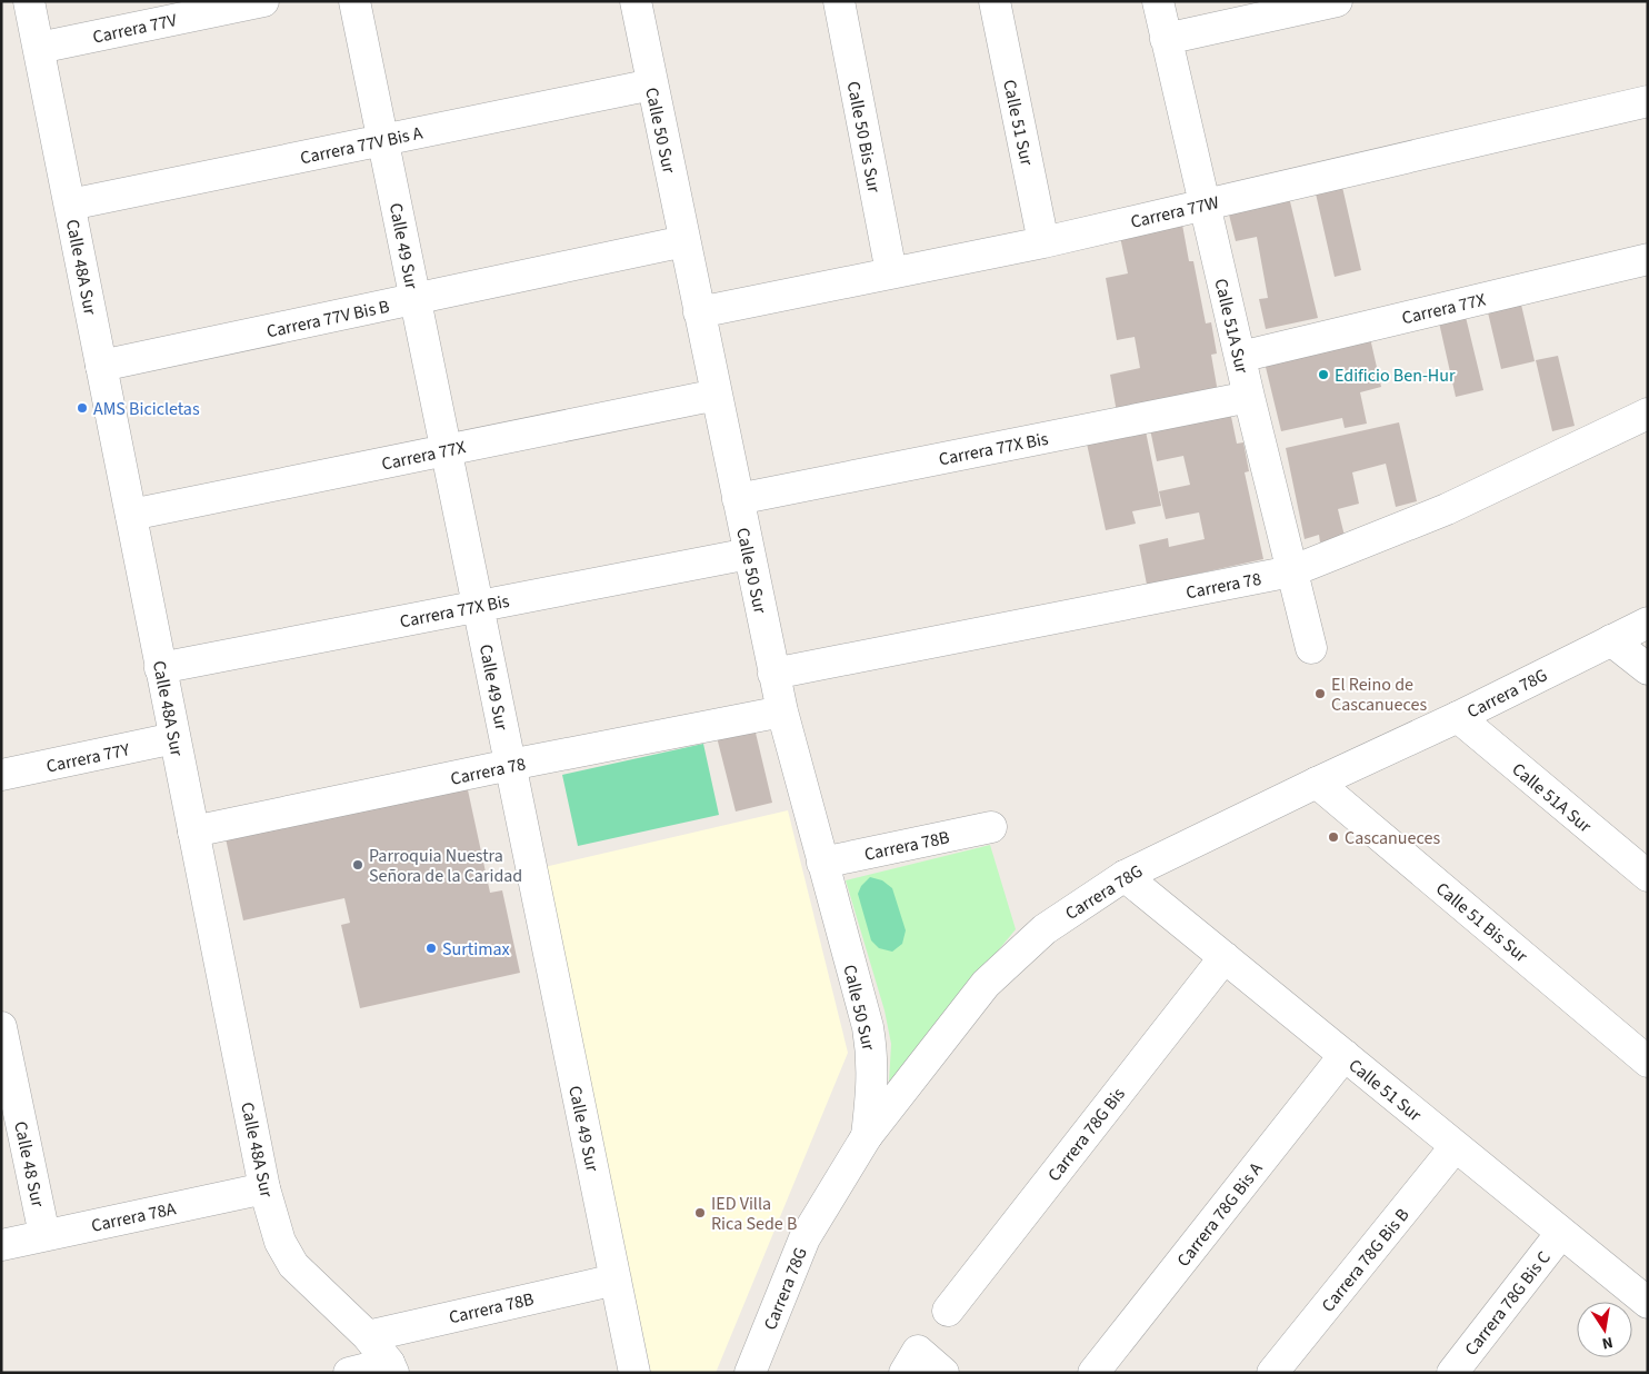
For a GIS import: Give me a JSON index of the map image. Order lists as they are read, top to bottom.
{
  "streets": {
    "street": [
      "Carrera 77V",
      "Calle 51 Sur",
      "Calle 50 Sur",
      "Calle 50 Bis Sur",
      "Carrera 77V Bis A",
      "Carrera 77W",
      "Calle 49 Sur",
      "Calle 48A Sur",
      "Carrera 77X",
      "Carrera 77V Bis B",
      "Calle 51A Sur",
      "Carrera 77X Bis",
      "Carrera 78",
      "Carrera 78G",
      "Carrera 77Y",
      "Carrera 78B",
      "Calle 51 Bis Sur",
      "Carrera 78G Bis",
      "Calle 48 Sur",
      "Carrera 78G Bis A",
      "Carrera 78A",
      "Carrera 78G Bis B",
      "Carrera 78G Bis C"
    ]
  },
  "crossings": [
    ["Carrera 77V", "Calle 48A Sur"],
    ["Calle 51 Sur", "Carrera 77W"],
    ["Calle 51 Sur", "Carrera 78G"],
    ["Calle 51 Sur", "Carrera 78G Bis"],
    ["Calle 51 Sur", "Carrera 78G Bis A"],
    ["Calle 51 Sur", "Carrera 78G Bis B"],
    ["Calle 51 Sur", "Carrera 78G Bis C"],
    ["Calle 50 Sur", "Carrera 77V Bis A"],
    ["Calle 50 Sur", "Carrera 77W"],
    ["Calle 50 Sur", "Carrera 77X"],
    ["Calle 50 Sur", "Carrera 77V Bis B"],
    ["Calle 50 Sur", "Carrera 77X Bis"],
    ["Calle 50 Sur", "Carrera 78"],
    ["Calle 50 Sur", "Carrera 78G"],
    ["Calle 50 Sur", "Carrera 78B"],
    ["Calle 50 Bis Sur", "Carrera 77W"],
    ["Carrera 77V Bis A", "Calle 49 Sur"],
    ["Carrera 77V Bis A", "Calle 48A Sur"],
    ["Carrera 77W", "Calle 51A Sur"],
    ["Calle 49 Sur", "Carrera 77X"],
    ["Calle 49 Sur", "Carrera 77V Bis B"],
    ["Calle 49 Sur", "Carrera 77X Bis"],
    ["Calle 49 Sur", "Carrera 78"],
    ["Calle 49 Sur", "Carrera 78B"],
    ["Calle 48A Sur", "Carrera 77X"],
    ["Calle 48A Sur", "Carrera 77V Bis B"],
    ["Calle 48A Sur", "Carrera 77X Bis"],
    ["Calle 48A Sur", "Carrera 78"],
    ["Calle 48A Sur", "Carrera 77Y"],
    ["Calle 48A Sur", "Carrera 78B"],
    ["Calle 48A Sur", "Carrera 78A"],
    ["Carrera 77X", "Calle 51A Sur"],
    ["Calle 51A Sur", "Carrera 77X Bis"],
    ["Calle 51A Sur", "Carrera 78"],
    ["Calle 51A Sur", "Carrera 78G"],
    ["Carrera 78G", "Calle 51 Bis Sur"],
    ["Calle 48 Sur", "Carrera 78A"]
  ],
  "places": [
    "Edificio Ben-Hur",
    "AMS Bicicletas",
    "El Reino de Cascanueces",
    "Cascanueces",
    "Parroquia Nuestra Señora de la Caridad",
    "Surtimax",
    "IED Villa Rica Sede B"
  ],
  "north": "bottom"
}
